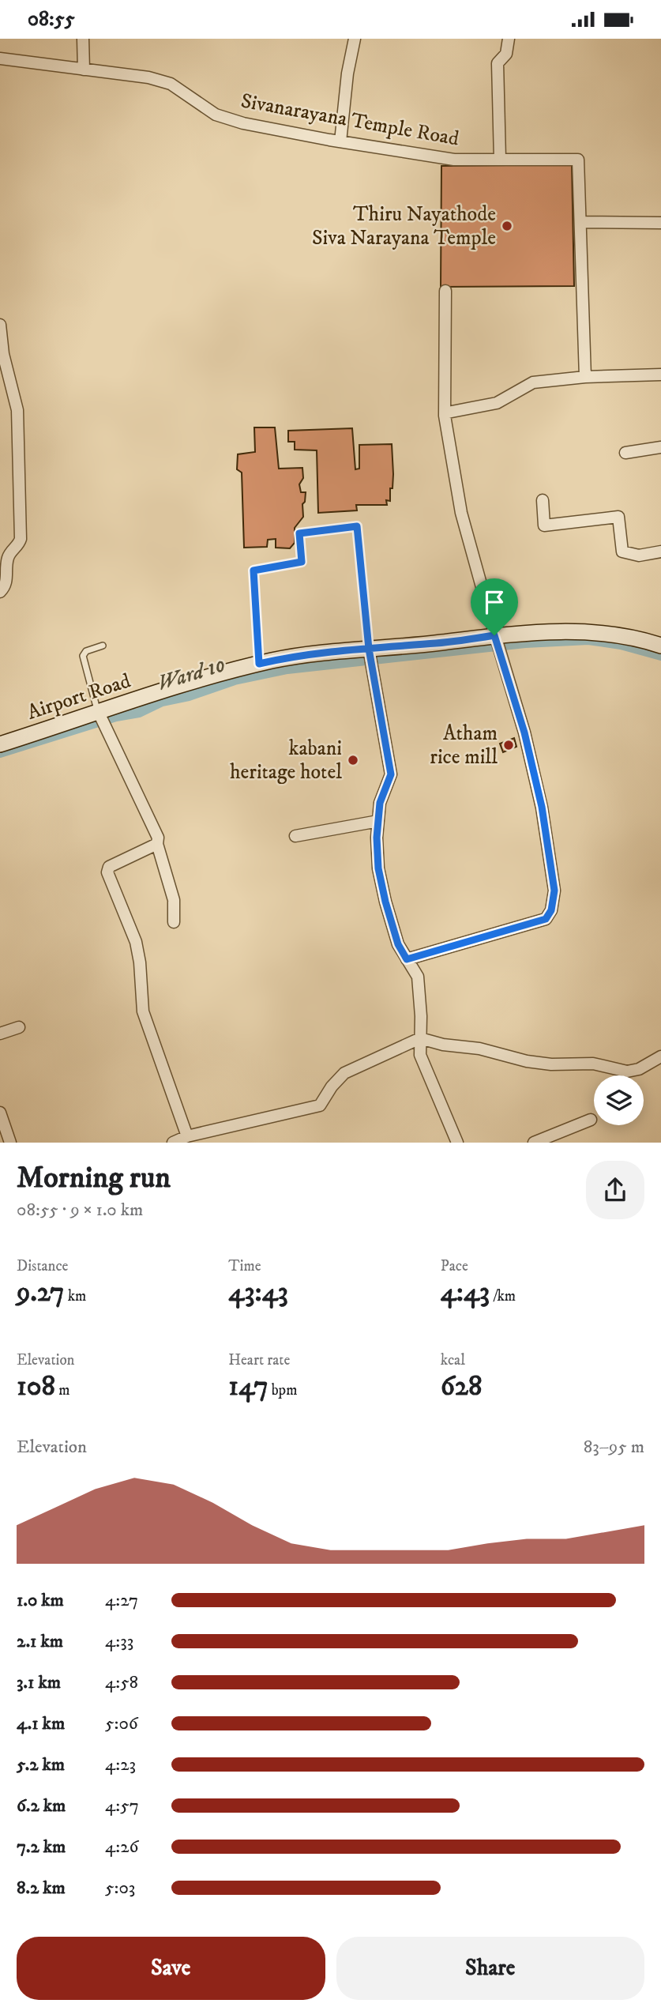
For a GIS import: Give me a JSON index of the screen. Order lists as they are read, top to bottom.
{
  "streets": {
    "main road": ["Airport Road"],
    "street": ["Sivanarayana Temple Road"]
  },
  "water": ["Ward 10"],
  "places": ["Thiru Nayathode Siva Narayana Temple", "Atham rice mill", "kabani heritage hotel"],
  "page": {
    "status": "08:55",
    "heading": ["Morning run", "08:55 · 9 × 1.0 km"],
    "stats": [
      ["Distance", "9.27 km"],
      ["Time", "43:43"],
      ["Pace", "4:43 /km"],
      ["Elevation", "108 m"],
      ["Heart rate", "147 bpm"],
      ["kcal", "628"]
    ],
    "chart": ["Elevation", "83–95 m"],
    "list": [
      {
        "name": "1.0 km",
        "note": "4:27"
      },
      {
        "name": "2.1 km",
        "note": "4:33"
      },
      {
        "name": "3.1 km",
        "note": "4:58"
      },
      {
        "name": "4.1 km",
        "note": "5:06"
      },
      {
        "name": "5.2 km",
        "note": "4:23"
      },
      {
        "name": "6.2 km",
        "note": "4:57"
      },
      {
        "name": "7.2 km",
        "note": "4:26"
      },
      {
        "name": "8.2 km",
        "note": "5:03"
      }
    ],
    "buttons": ["Save", "Share"]
  }
}
